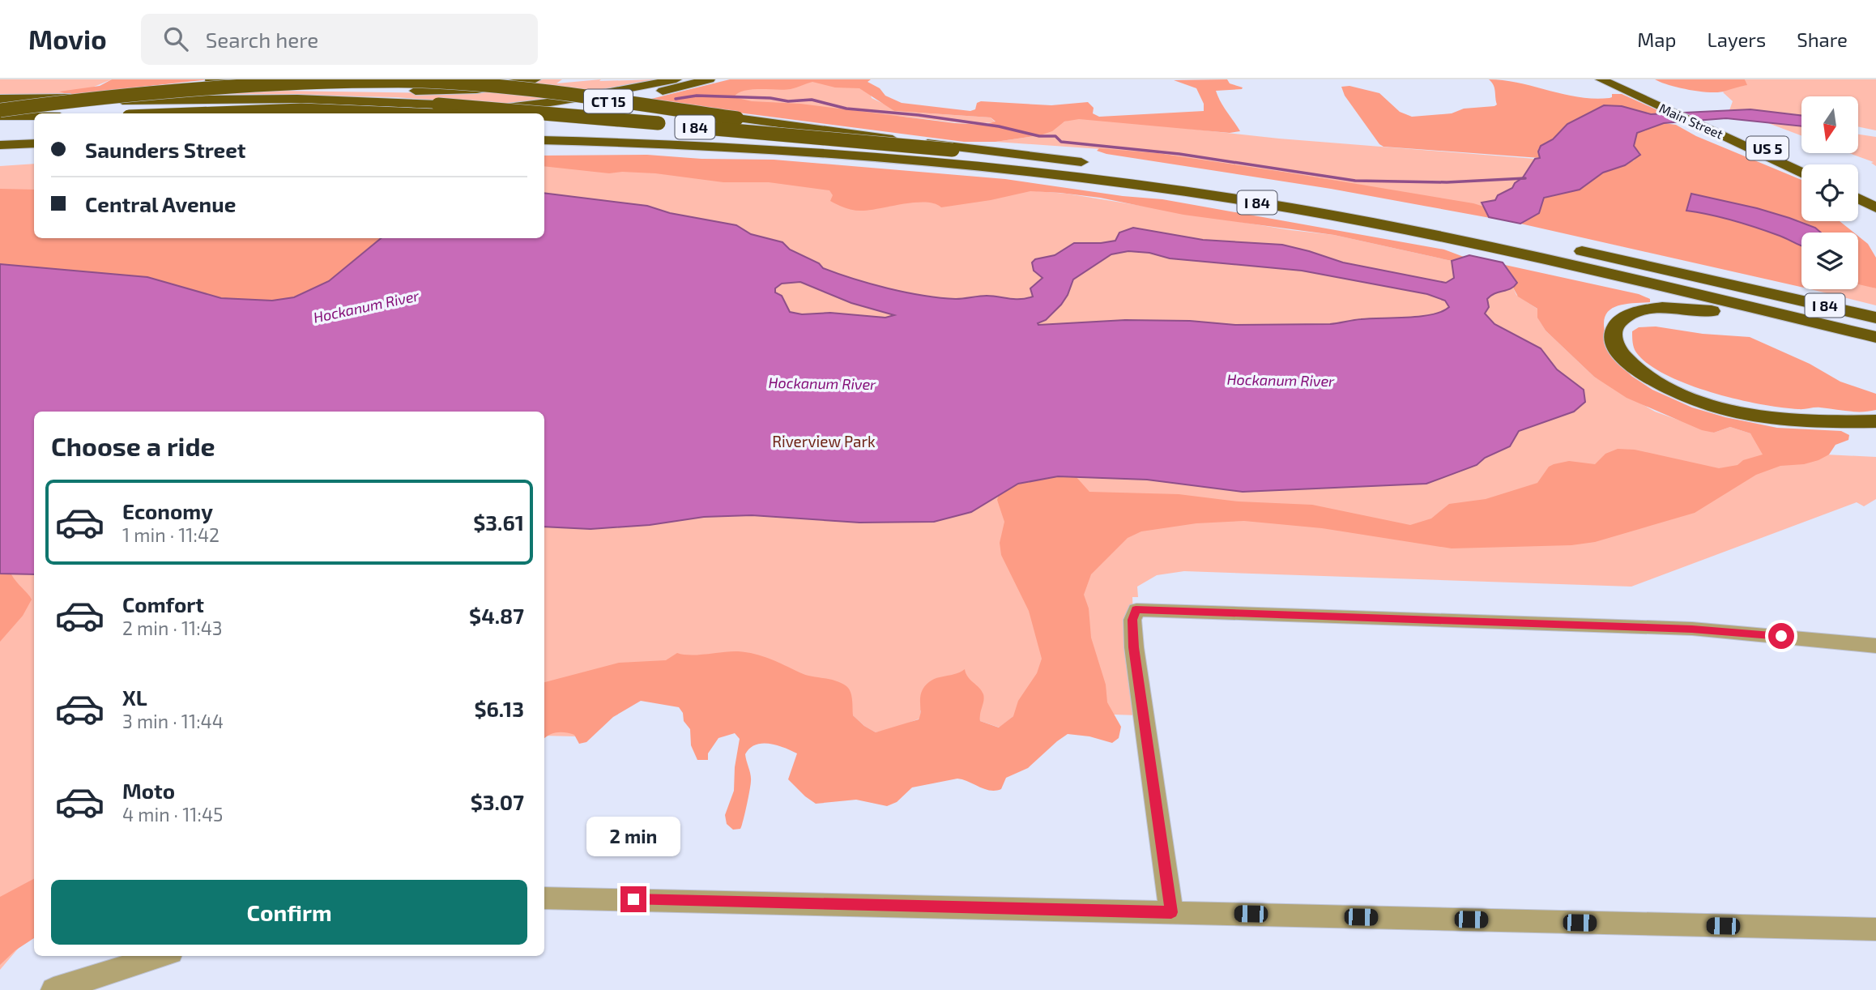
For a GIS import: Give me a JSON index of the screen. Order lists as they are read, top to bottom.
{
  "streets": {
    "highway": [
      "CT 15",
      "Main Street",
      "I 84",
      "US 5"
    ]
  },
  "crossings": [
    ["CT 15", "I 84"]
  ],
  "water": ["Hockanum River"],
  "parks": ["Riverview Park"],
  "north": "bottom",
  "page": {
    "header": "Movio",
    "search": "Search here",
    "nav": ["Map", "Layers", "Share"],
    "banner": ["Saunders Street", "Central Avenue"],
    "heading": "Choose a ride",
    "list": [
      {
        "name": "Economy",
        "note": "1 min · 11:42",
        "value": "$3.61"
      },
      {
        "name": "Comfort",
        "note": "2 min · 11:43",
        "value": "$4.87"
      },
      {
        "name": "XL",
        "note": "3 min · 11:44",
        "value": "$6.13"
      },
      {
        "name": "Moto",
        "note": "4 min · 11:45",
        "value": "$3.07"
      }
    ],
    "bubble": "2 min",
    "buttons": "Confirm"
  }
}
